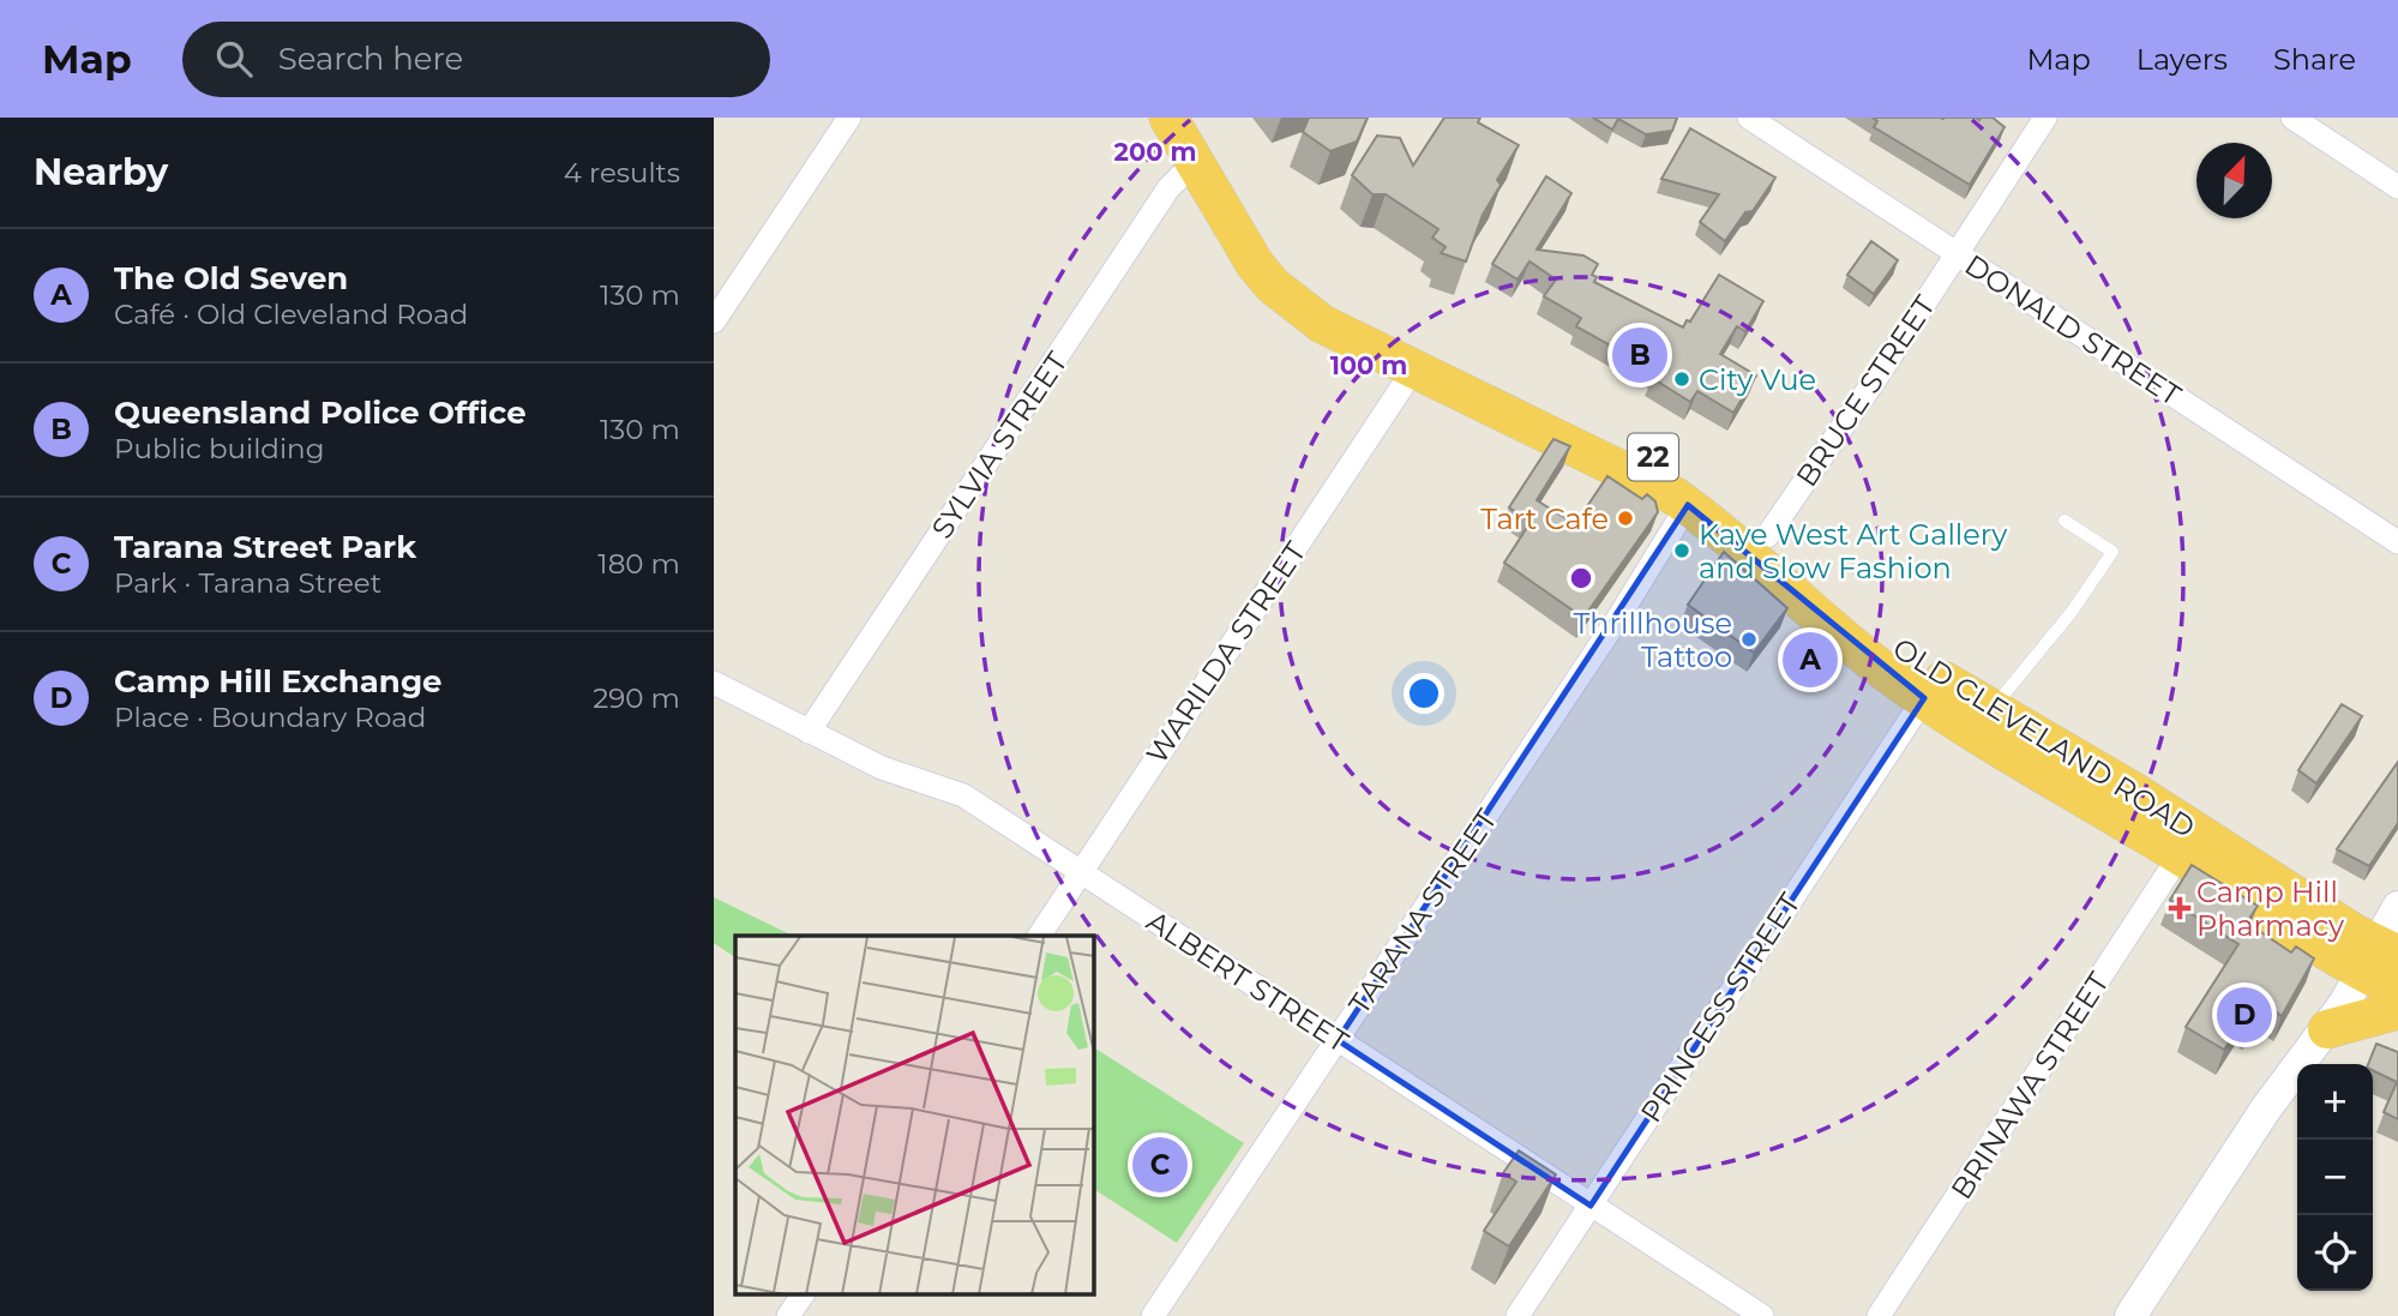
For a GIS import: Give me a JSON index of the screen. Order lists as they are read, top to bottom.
{
  "streets": {
    "highway": ["22", "OLD CLEVELAND ROAD"],
    "street": [
      "DONALD STREET",
      "BRUCE STREET",
      "SYLVIA STREET",
      "WARILDA STREET",
      "TARANA STREET",
      "ALBERT STREET",
      "PRINCESS STREET",
      "BRINAWA STREET"
    ]
  },
  "crossings": [
    ["DONALD STREET", "BRUCE STREET"],
    ["BRUCE STREET", "OLD CLEVELAND ROAD"],
    ["SYLVIA STREET", "OLD CLEVELAND ROAD"],
    ["SYLVIA STREET", "ALBERT STREET"],
    ["WARILDA STREET", "OLD CLEVELAND ROAD"],
    ["WARILDA STREET", "ALBERT STREET"],
    ["OLD CLEVELAND ROAD", "TARANA STREET"],
    ["OLD CLEVELAND ROAD", "PRINCESS STREET"],
    ["OLD CLEVELAND ROAD", "BRINAWA STREET"],
    ["TARANA STREET", "ALBERT STREET"],
    ["ALBERT STREET", "PRINCESS STREET"]
  ],
  "places": {
    "other": [
      "City Vue",
      "Tart Cafe",
      "Kaye West Art Gallery and Slow Fashion",
      "Thrillhouse Tattoo"
    ],
    "health": ["Camp Hill Pharmacy"]
  },
  "north": "top right",
  "page": {
    "header": "Map",
    "search": "Search here",
    "nav": ["Map", "Layers", "Share"],
    "heading": ["Nearby", "4 results"],
    "list": [
      {
        "mark": "A",
        "name": "The Old Seven",
        "note": "Café · Old Cleveland Road",
        "value": "130 m"
      },
      {
        "mark": "B",
        "name": "Queensland Police Office",
        "note": "Public building",
        "value": "130 m"
      },
      {
        "mark": "C",
        "name": "Tarana Street Park",
        "note": "Park · Tarana Street",
        "value": "180 m"
      },
      {
        "mark": "D",
        "name": "Camp Hill Exchange",
        "note": "Place · Boundary Road",
        "value": "290 m"
      }
    ],
    "pins": [
      "B",
      "A",
      "D",
      "C"
    ],
    "map_buttons": ["+", "−"]
  },
  "rings": ["200 m", "100 m"]
}
